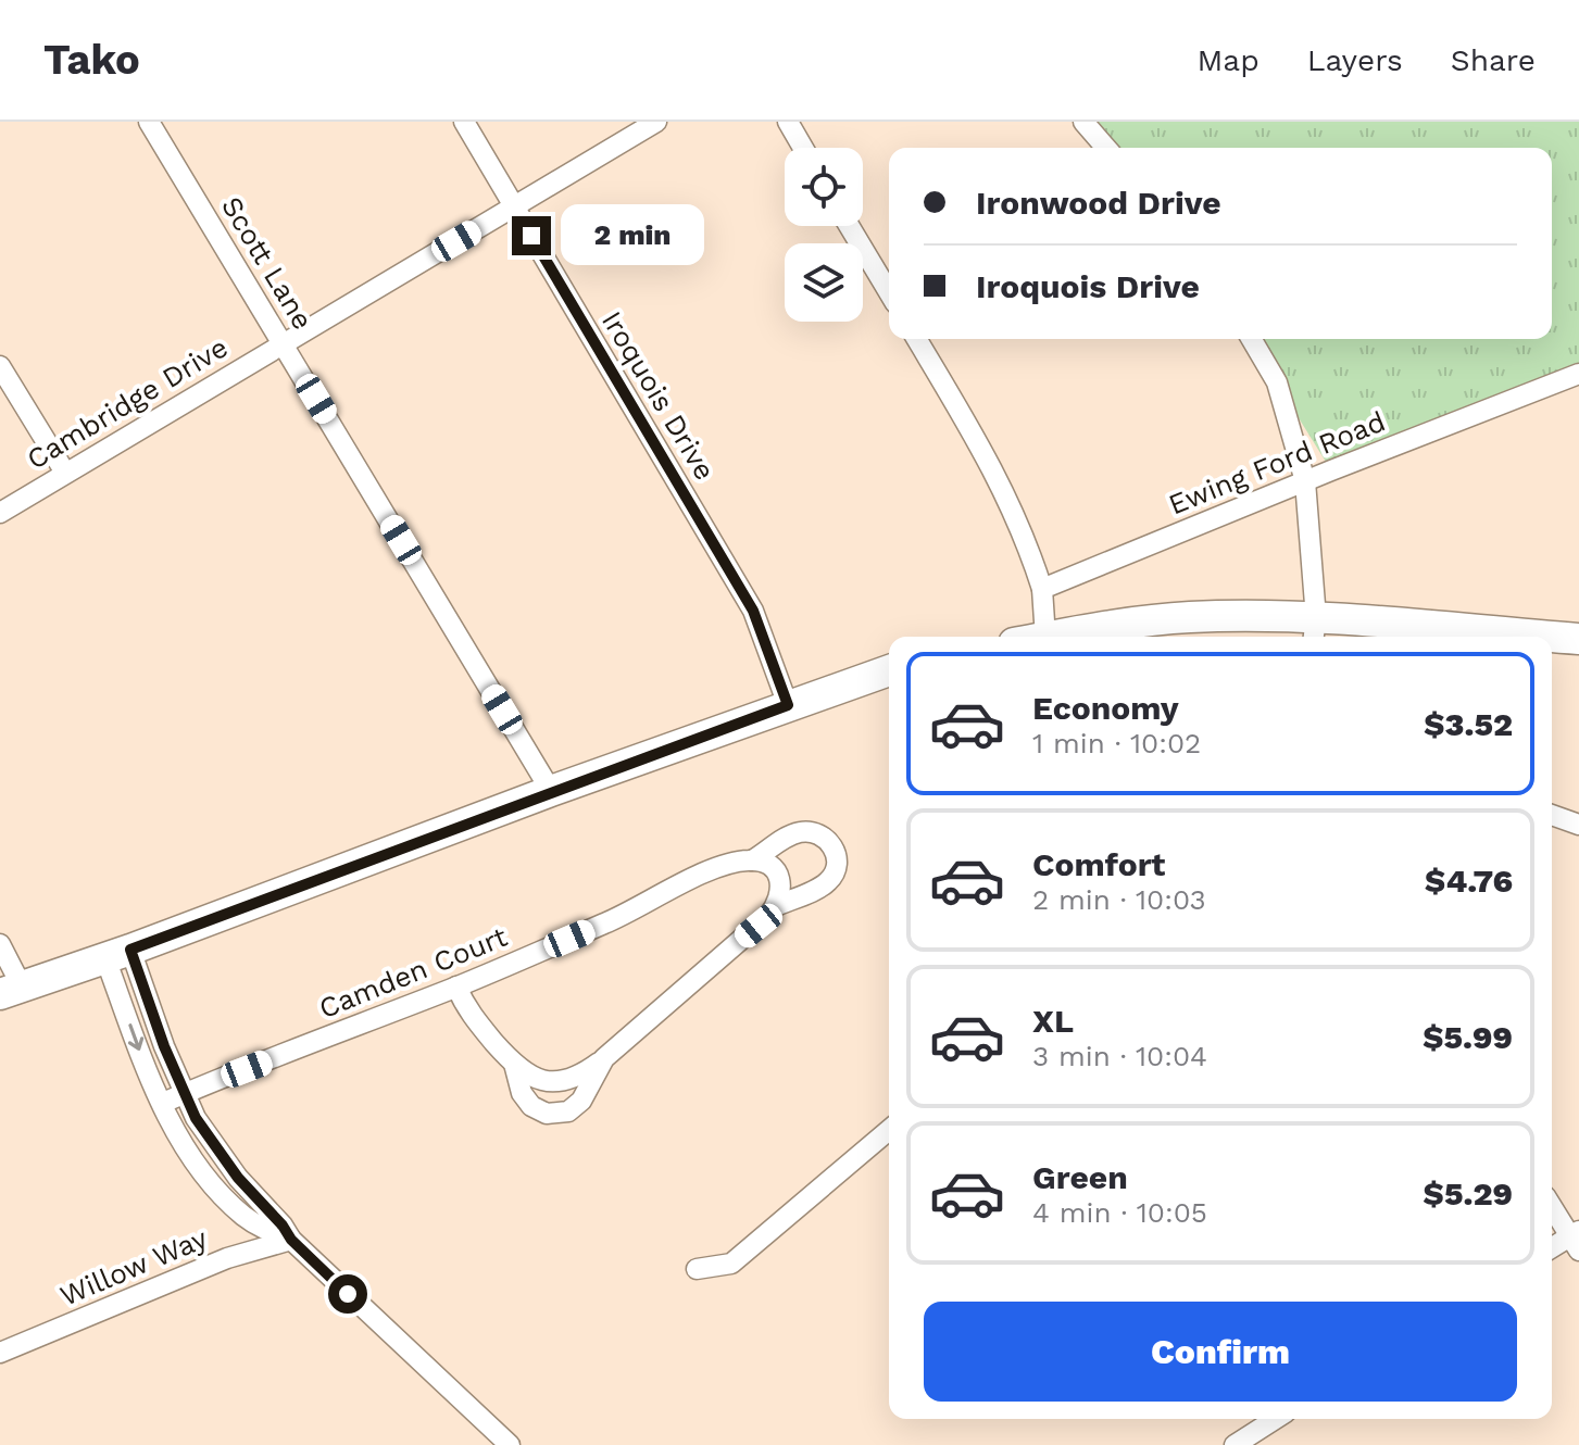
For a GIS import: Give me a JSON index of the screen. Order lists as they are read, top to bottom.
{
  "streets": {
    "street": [
      "Scott Lane",
      "Iroquois Drive",
      "Cambridge Drive",
      "Ewing Ford Road",
      "Camden Court",
      "Willow Way"
    ]
  },
  "crossings": [
    ["Scott Lane", "Cambridge Drive"],
    ["Iroquois Drive", "Cambridge Drive"]
  ],
  "page": {
    "header": "Tako",
    "nav": ["Map", "Layers", "Share"],
    "banner": ["Ironwood Drive", "Iroquois Drive"],
    "bubble": "2 min",
    "list": [
      {
        "name": "Economy",
        "note": "1 min · 10:02",
        "value": "$3.52"
      },
      {
        "name": "Comfort",
        "note": "2 min · 10:03",
        "value": "$4.76"
      },
      {
        "name": "XL",
        "note": "3 min · 10:04",
        "value": "$5.99"
      },
      {
        "name": "Green",
        "note": "4 min · 10:05",
        "value": "$5.29"
      }
    ],
    "buttons": "Confirm"
  }
}
